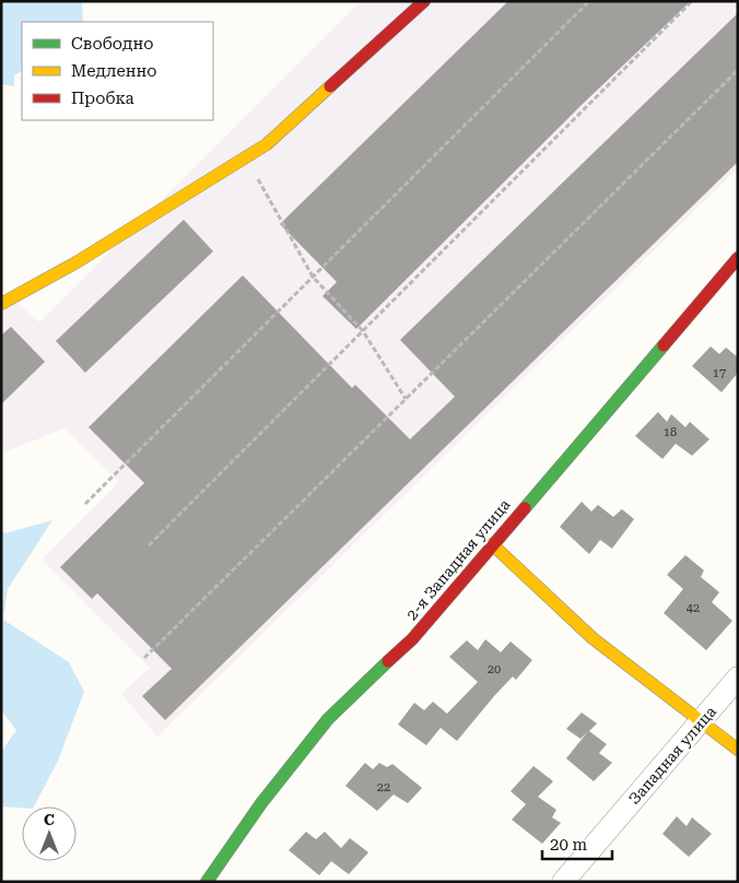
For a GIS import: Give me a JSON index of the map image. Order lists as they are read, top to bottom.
{
  "streets": {
    "street": ["2-я Западная улица", "Западная улица"]
  },
  "house_numbers": [
    "17",
    "18",
    "42",
    "20",
    "22"
  ],
  "legend": ["Свободно", "Медленно", "Пробка"],
  "scale_bar": "20 m",
  "north": "top"
}
